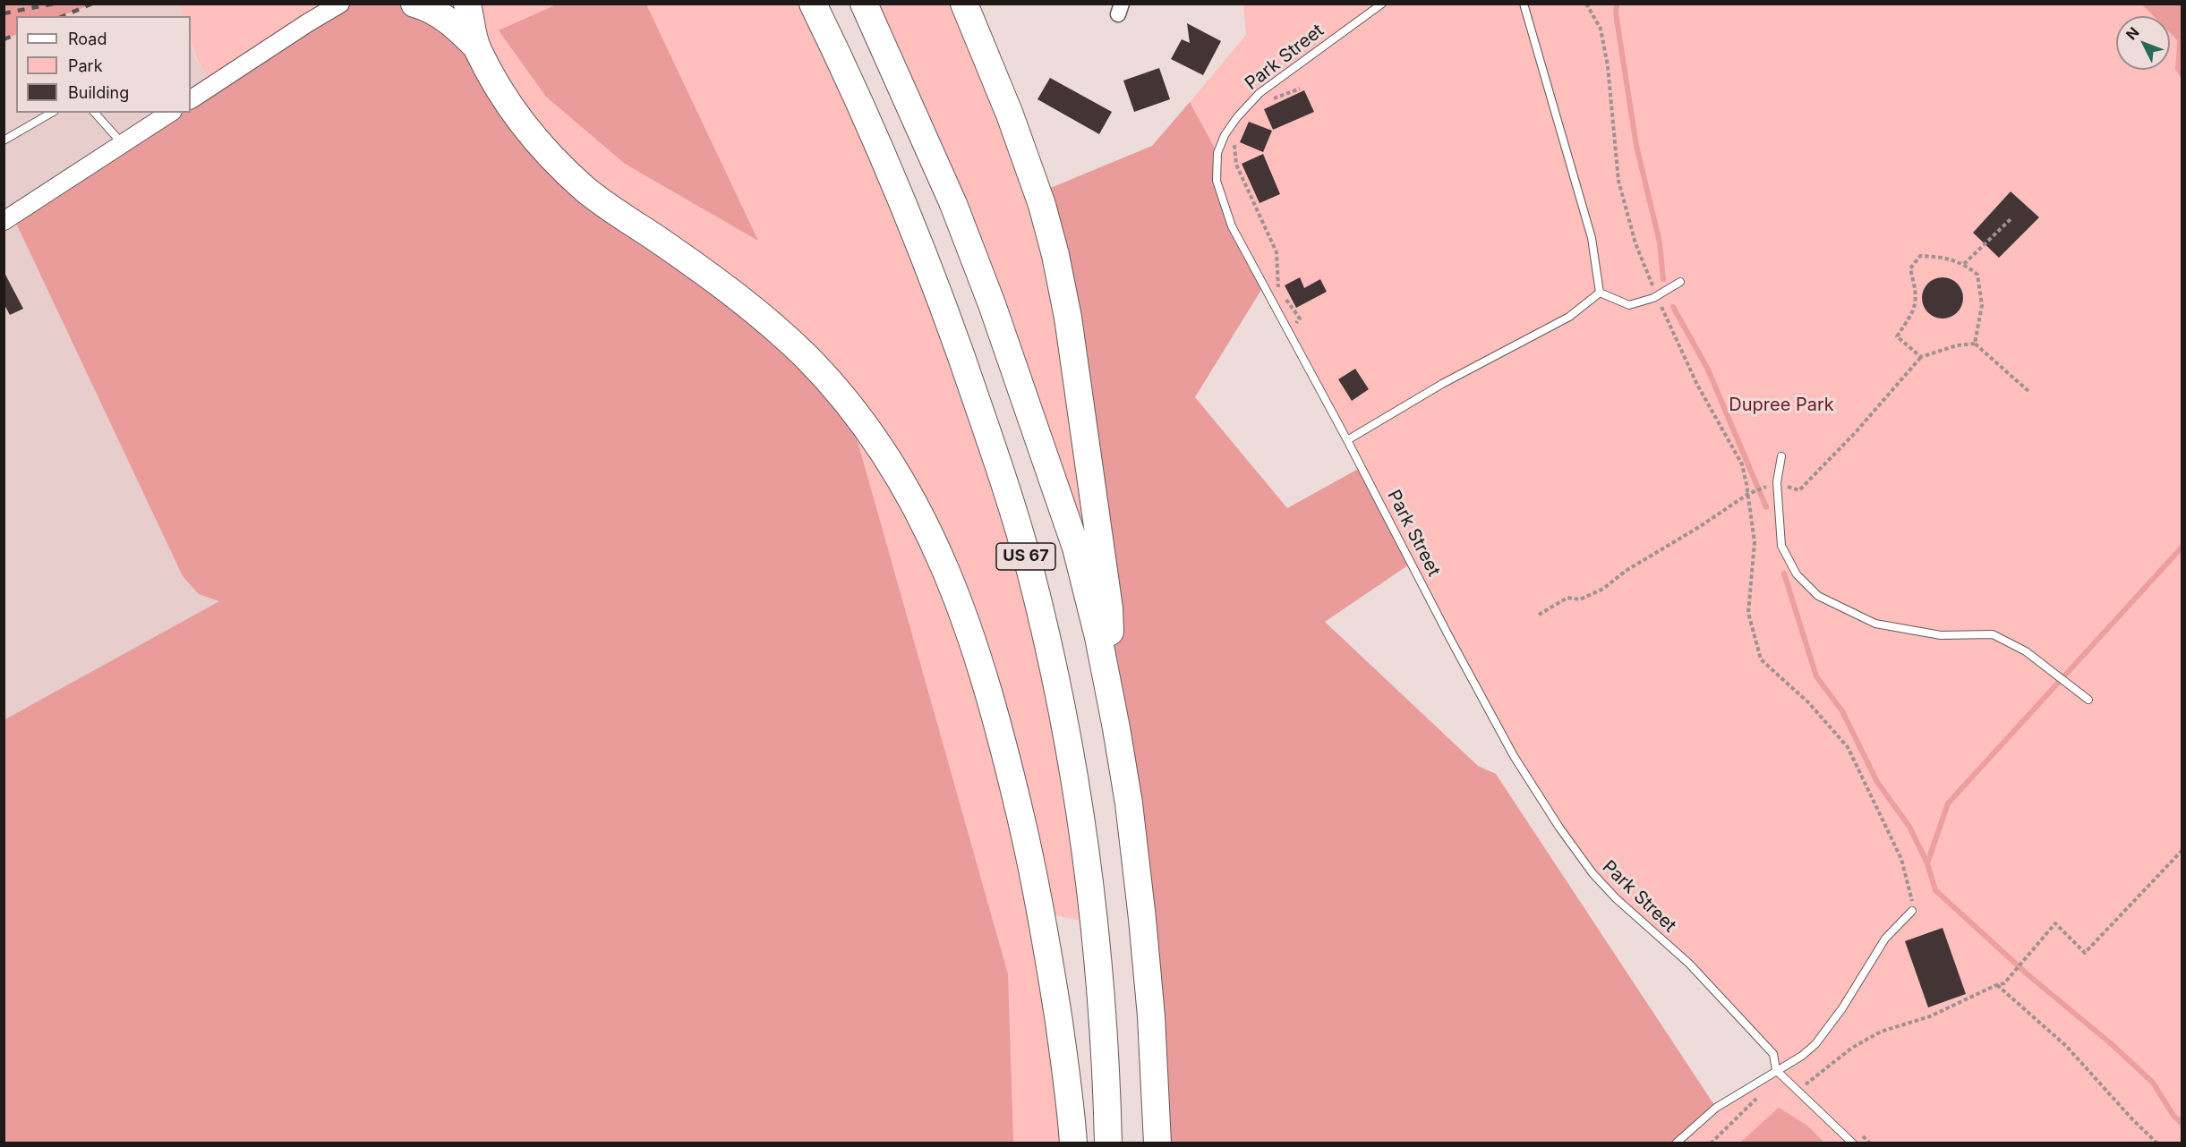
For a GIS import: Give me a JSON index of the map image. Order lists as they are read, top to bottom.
{
  "streets": {
    "highway": ["US 67"],
    "lane": ["Park Street"]
  },
  "parks": ["Dupree Park"],
  "legend": ["Road", "Park", "Building"],
  "north": "top left"
}
